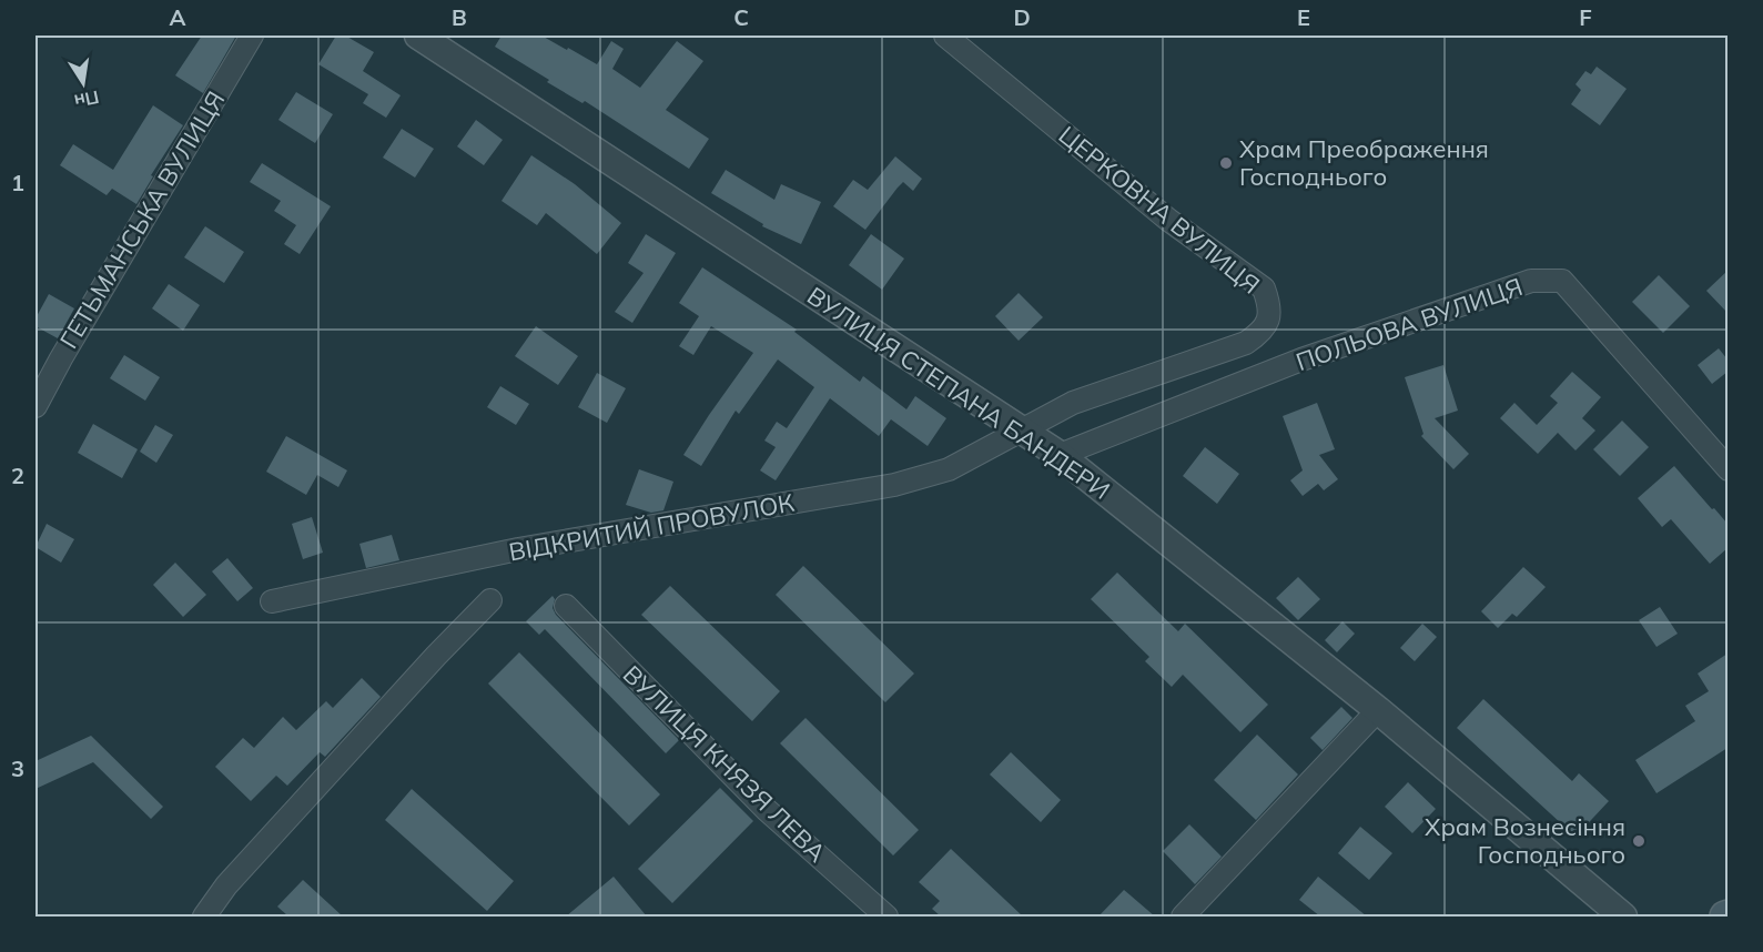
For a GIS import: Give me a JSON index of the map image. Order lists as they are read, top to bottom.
{
  "streets": {
    "street": [
      "ЦЕРКОВНА ВУЛИЦЯ",
      "ГЕТЬМАНСЬКА ВУЛИЦЯ",
      "ПОЛЬОВА ВУЛИЦЯ",
      "ВУЛИЦЯ СТЕПАНА БАНДЕРИ",
      "ВІДКРИТИЙ ПРОВУЛОК",
      "ВУЛИЦЯ КНЯЗЯ ЛЕВА"
    ]
  },
  "crossings": [
    ["ЦЕРКОВНА ВУЛИЦЯ", "ВУЛИЦЯ СТЕПАНА БАНДЕРИ"],
    ["ЦЕРКОВНА ВУЛИЦЯ", "ВІДКРИТИЙ ПРОВУЛОК"],
    ["ПОЛЬОВА ВУЛИЦЯ", "ВУЛИЦЯ СТЕПАНА БАНДЕРИ"],
    ["ВУЛИЦЯ СТЕПАНА БАНДЕРИ", "ВІДКРИТИЙ ПРОВУЛОК"]
  ],
  "places": ["Храм Преображення Господнього", "Храм Вознесіння Господнього"],
  "north": "bottom",
  "grid": {
    "columns": [
      "A",
      "B",
      "C",
      "D",
      "E",
      "F"
    ],
    "rows": ["1", "2", "3"]
  }
}
